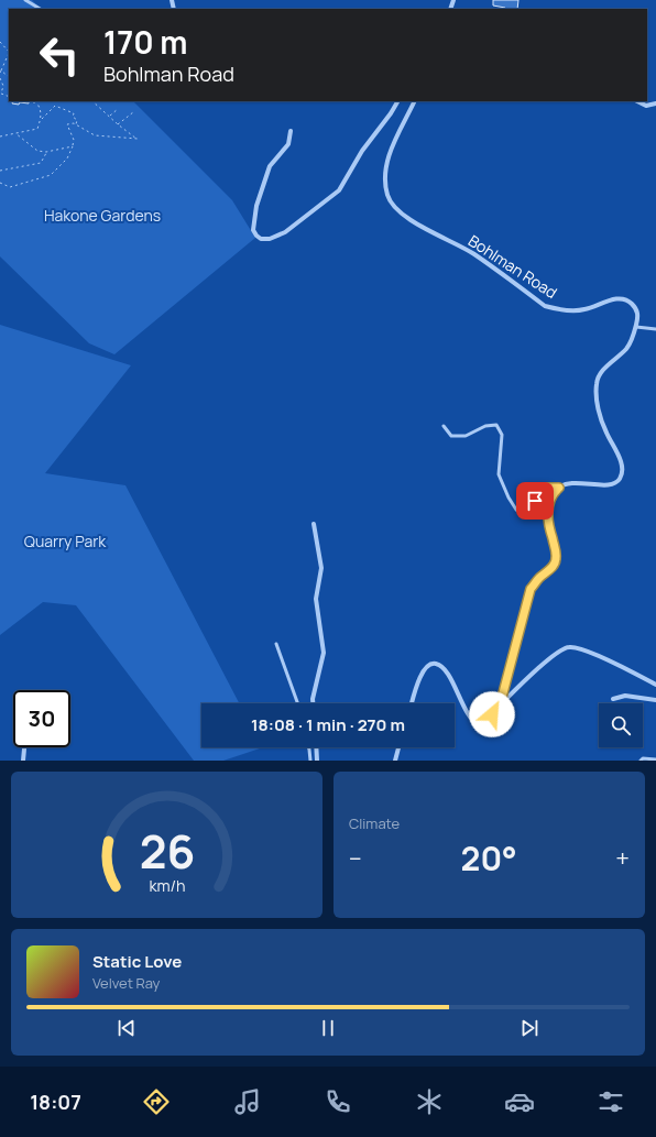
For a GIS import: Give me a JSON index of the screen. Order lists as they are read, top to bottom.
{
  "streets": {
    "street": ["Bohlman Road"]
  },
  "parks": ["Hakone Gardens", "Quarry Park"],
  "page": {
    "turn": ["170 m", "Bohlman Road"],
    "limit": "30",
    "trip": "18:08 · 1 min · 270 m",
    "tile": "Climate",
    "heat": ["−", "20°", "+"],
    "song": ["Static Love", "Velvet Ray"],
    "tabs": "18:07",
    "gauge": ["26", "km/h"]
  }
}
